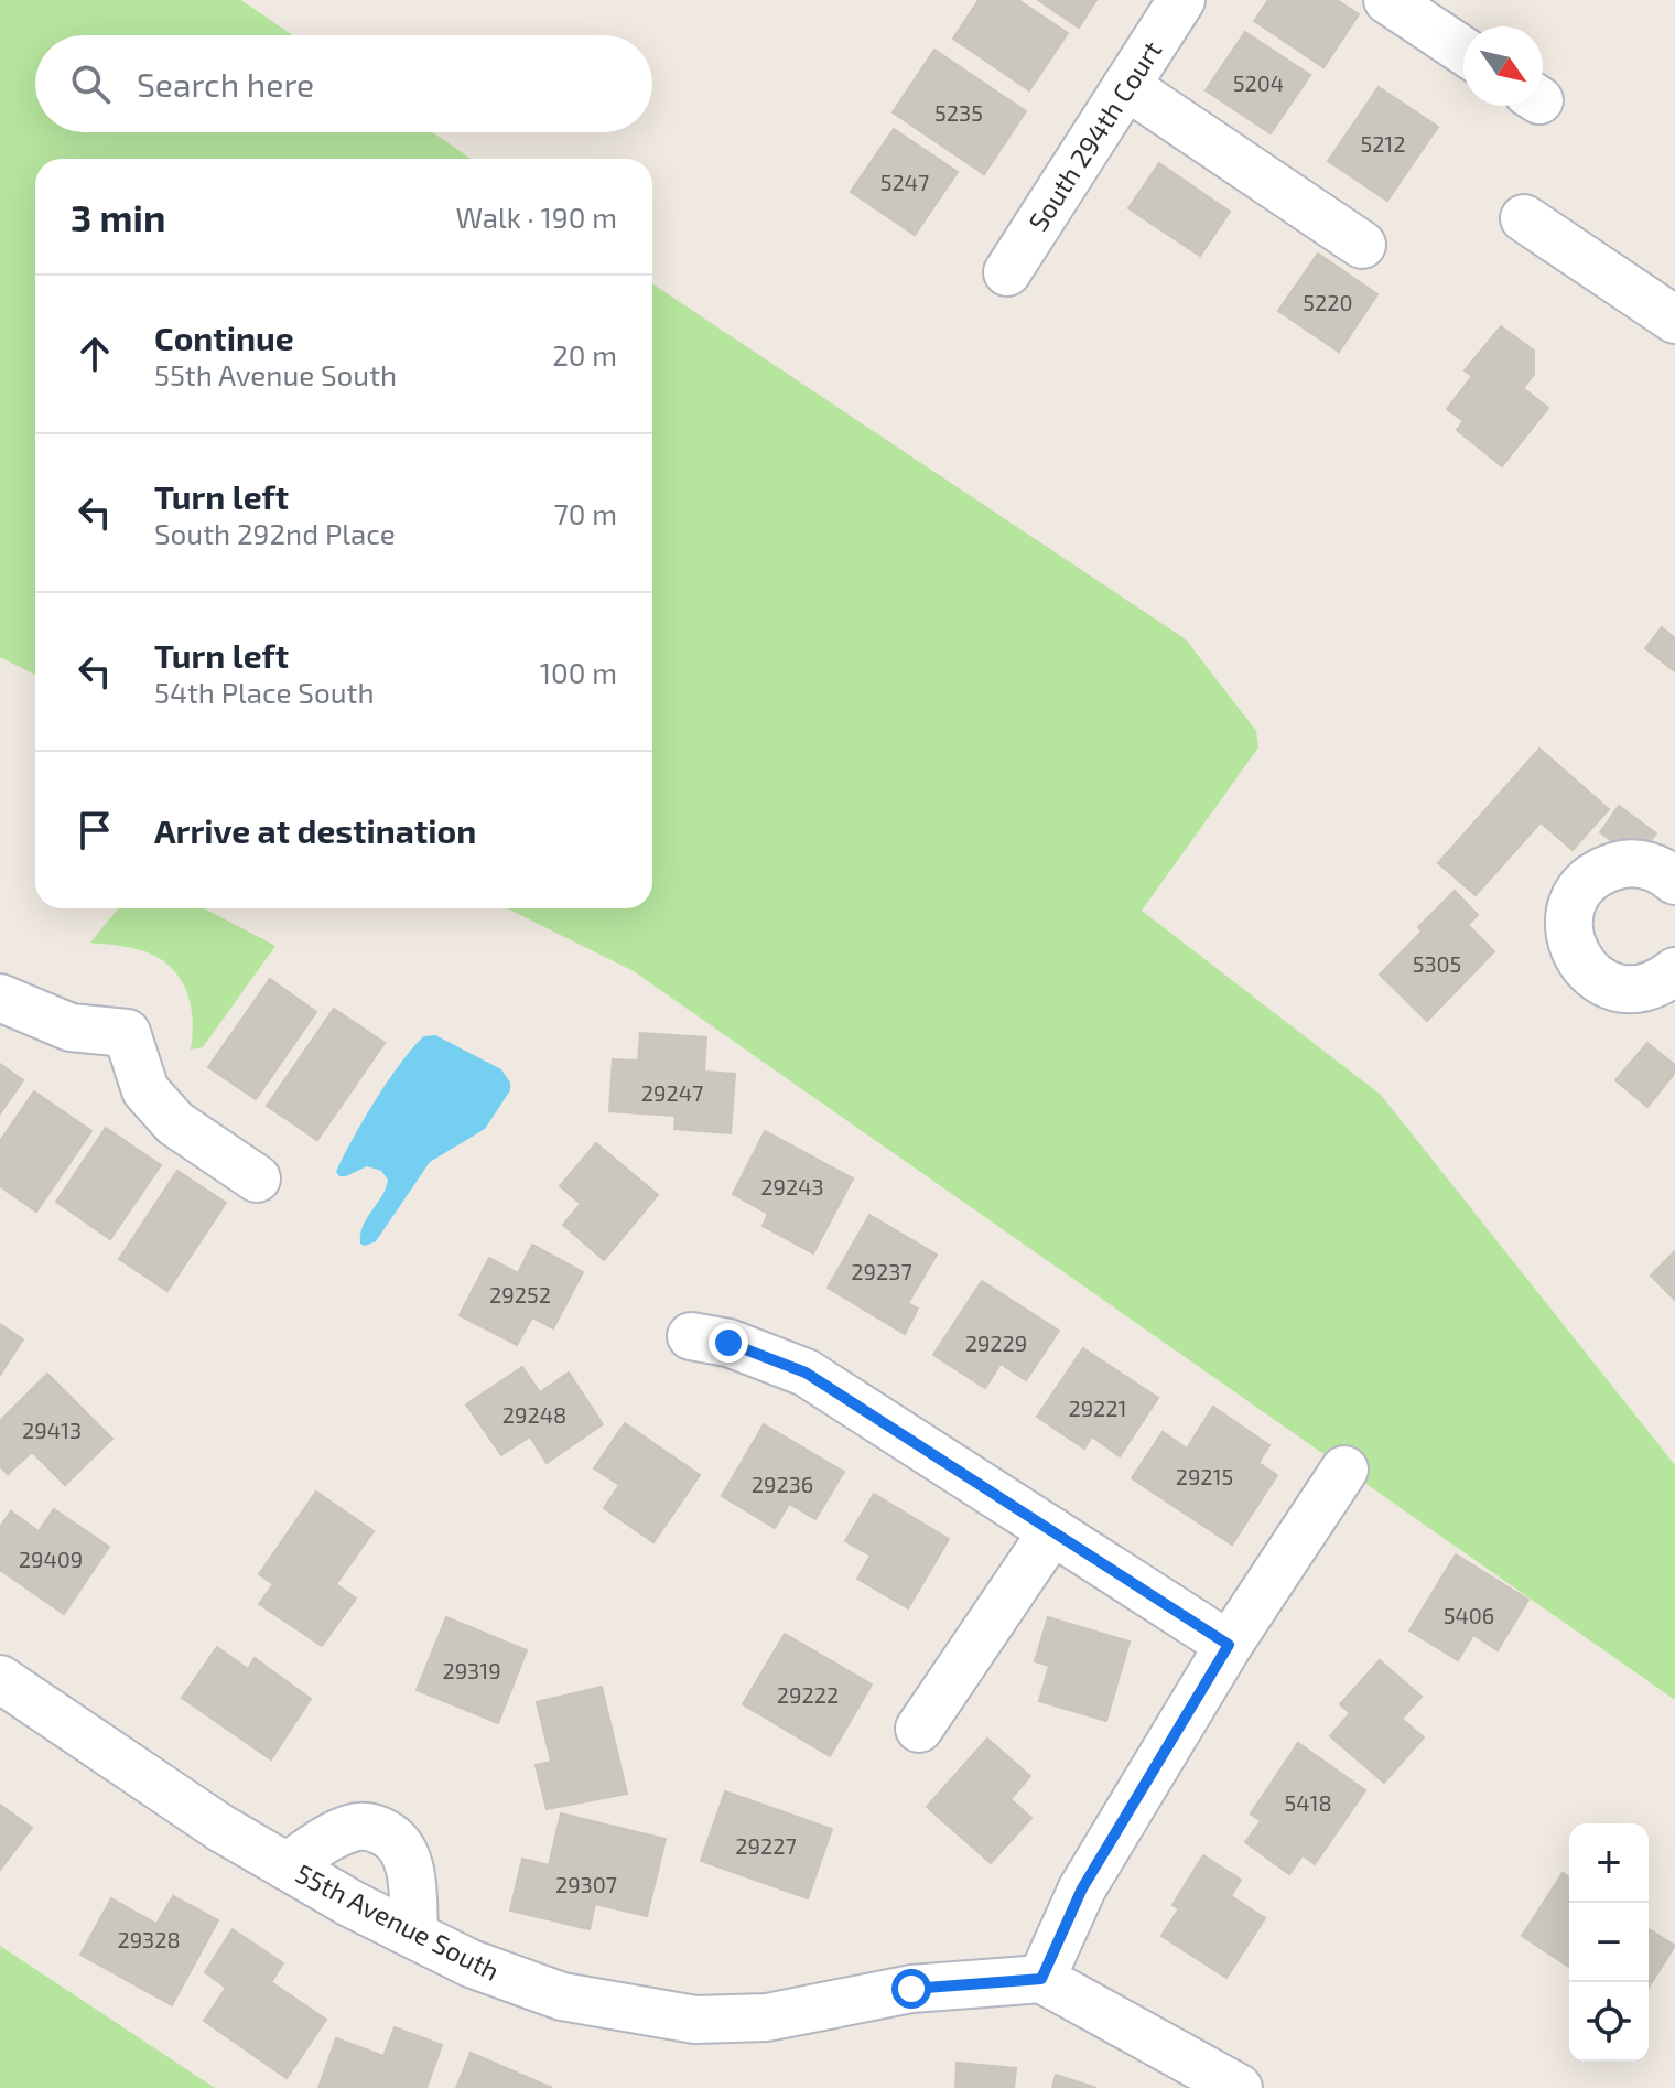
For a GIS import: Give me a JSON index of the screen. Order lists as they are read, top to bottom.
{
  "streets": {
    "street": ["South 294th Court", "55th Avenue South"]
  },
  "house_numbers": [
    "5204",
    "5235",
    "5212",
    "5247",
    "5220",
    "5305",
    "29247",
    "29243",
    "29237",
    "29252",
    "29229",
    "29221",
    "29248",
    "29413",
    "29215",
    "29236",
    "29409",
    "5406",
    "29319",
    "29222",
    "5418",
    "29227",
    "29307",
    "29328"
  ],
  "north": "bottom right",
  "page": {
    "search": "Search here",
    "heading": ["3 min", "Walk · 190 m"],
    "list": [
      ["Continue", "55th Avenue South", "20 m"],
      ["Turn left", "South 292nd Place", "70 m"],
      ["Turn left", "54th Place South", "100 m"],
      "Arrive at destination"
    ],
    "map_buttons": ["+", "−"]
  }
}
